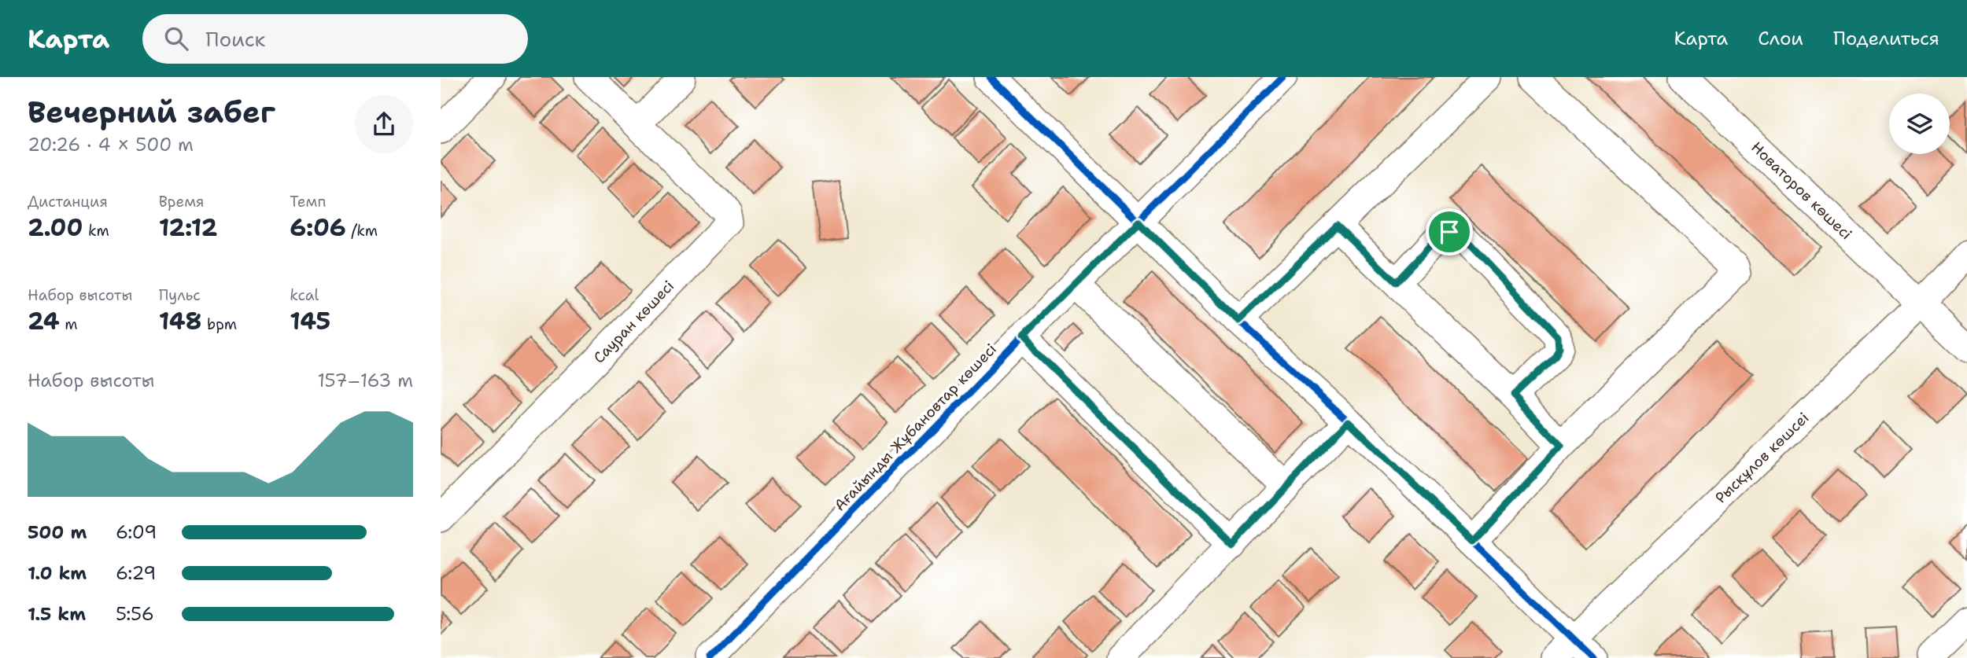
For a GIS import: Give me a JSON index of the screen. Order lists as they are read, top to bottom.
{
  "streets": {
    "street": [
      "Новаторов көшесі",
      "Сауран көшесі",
      "Ағайынды Жұбановтар көшесі",
      "Рысқұлов көшсеі"
    ]
  },
  "crossings": [
    ["Новаторов көшесі", "Рысқұлов көшсеі"]
  ],
  "page": {
    "header": "Карта",
    "search": "Поиск",
    "nav": ["Карта", "Слои", "Поделиться"],
    "heading": ["Вечерний забег", "20:26 · 4 × 500 m"],
    "stats": [
      ["Дистанция", "2.00 km"],
      ["Время", "12:12"],
      ["Темп", "6:06 /km"],
      ["Набор высоты", "24 m"],
      ["Пульс", "148 bpm"],
      ["kcal", "145"]
    ],
    "chart": ["Набор высоты", "157–163 m"],
    "list": [
      {
        "name": "500 m",
        "note": "6:09"
      },
      {
        "name": "1.0 km",
        "note": "6:29"
      },
      {
        "name": "1.5 km",
        "note": "5:56"
      }
    ]
  }
}
